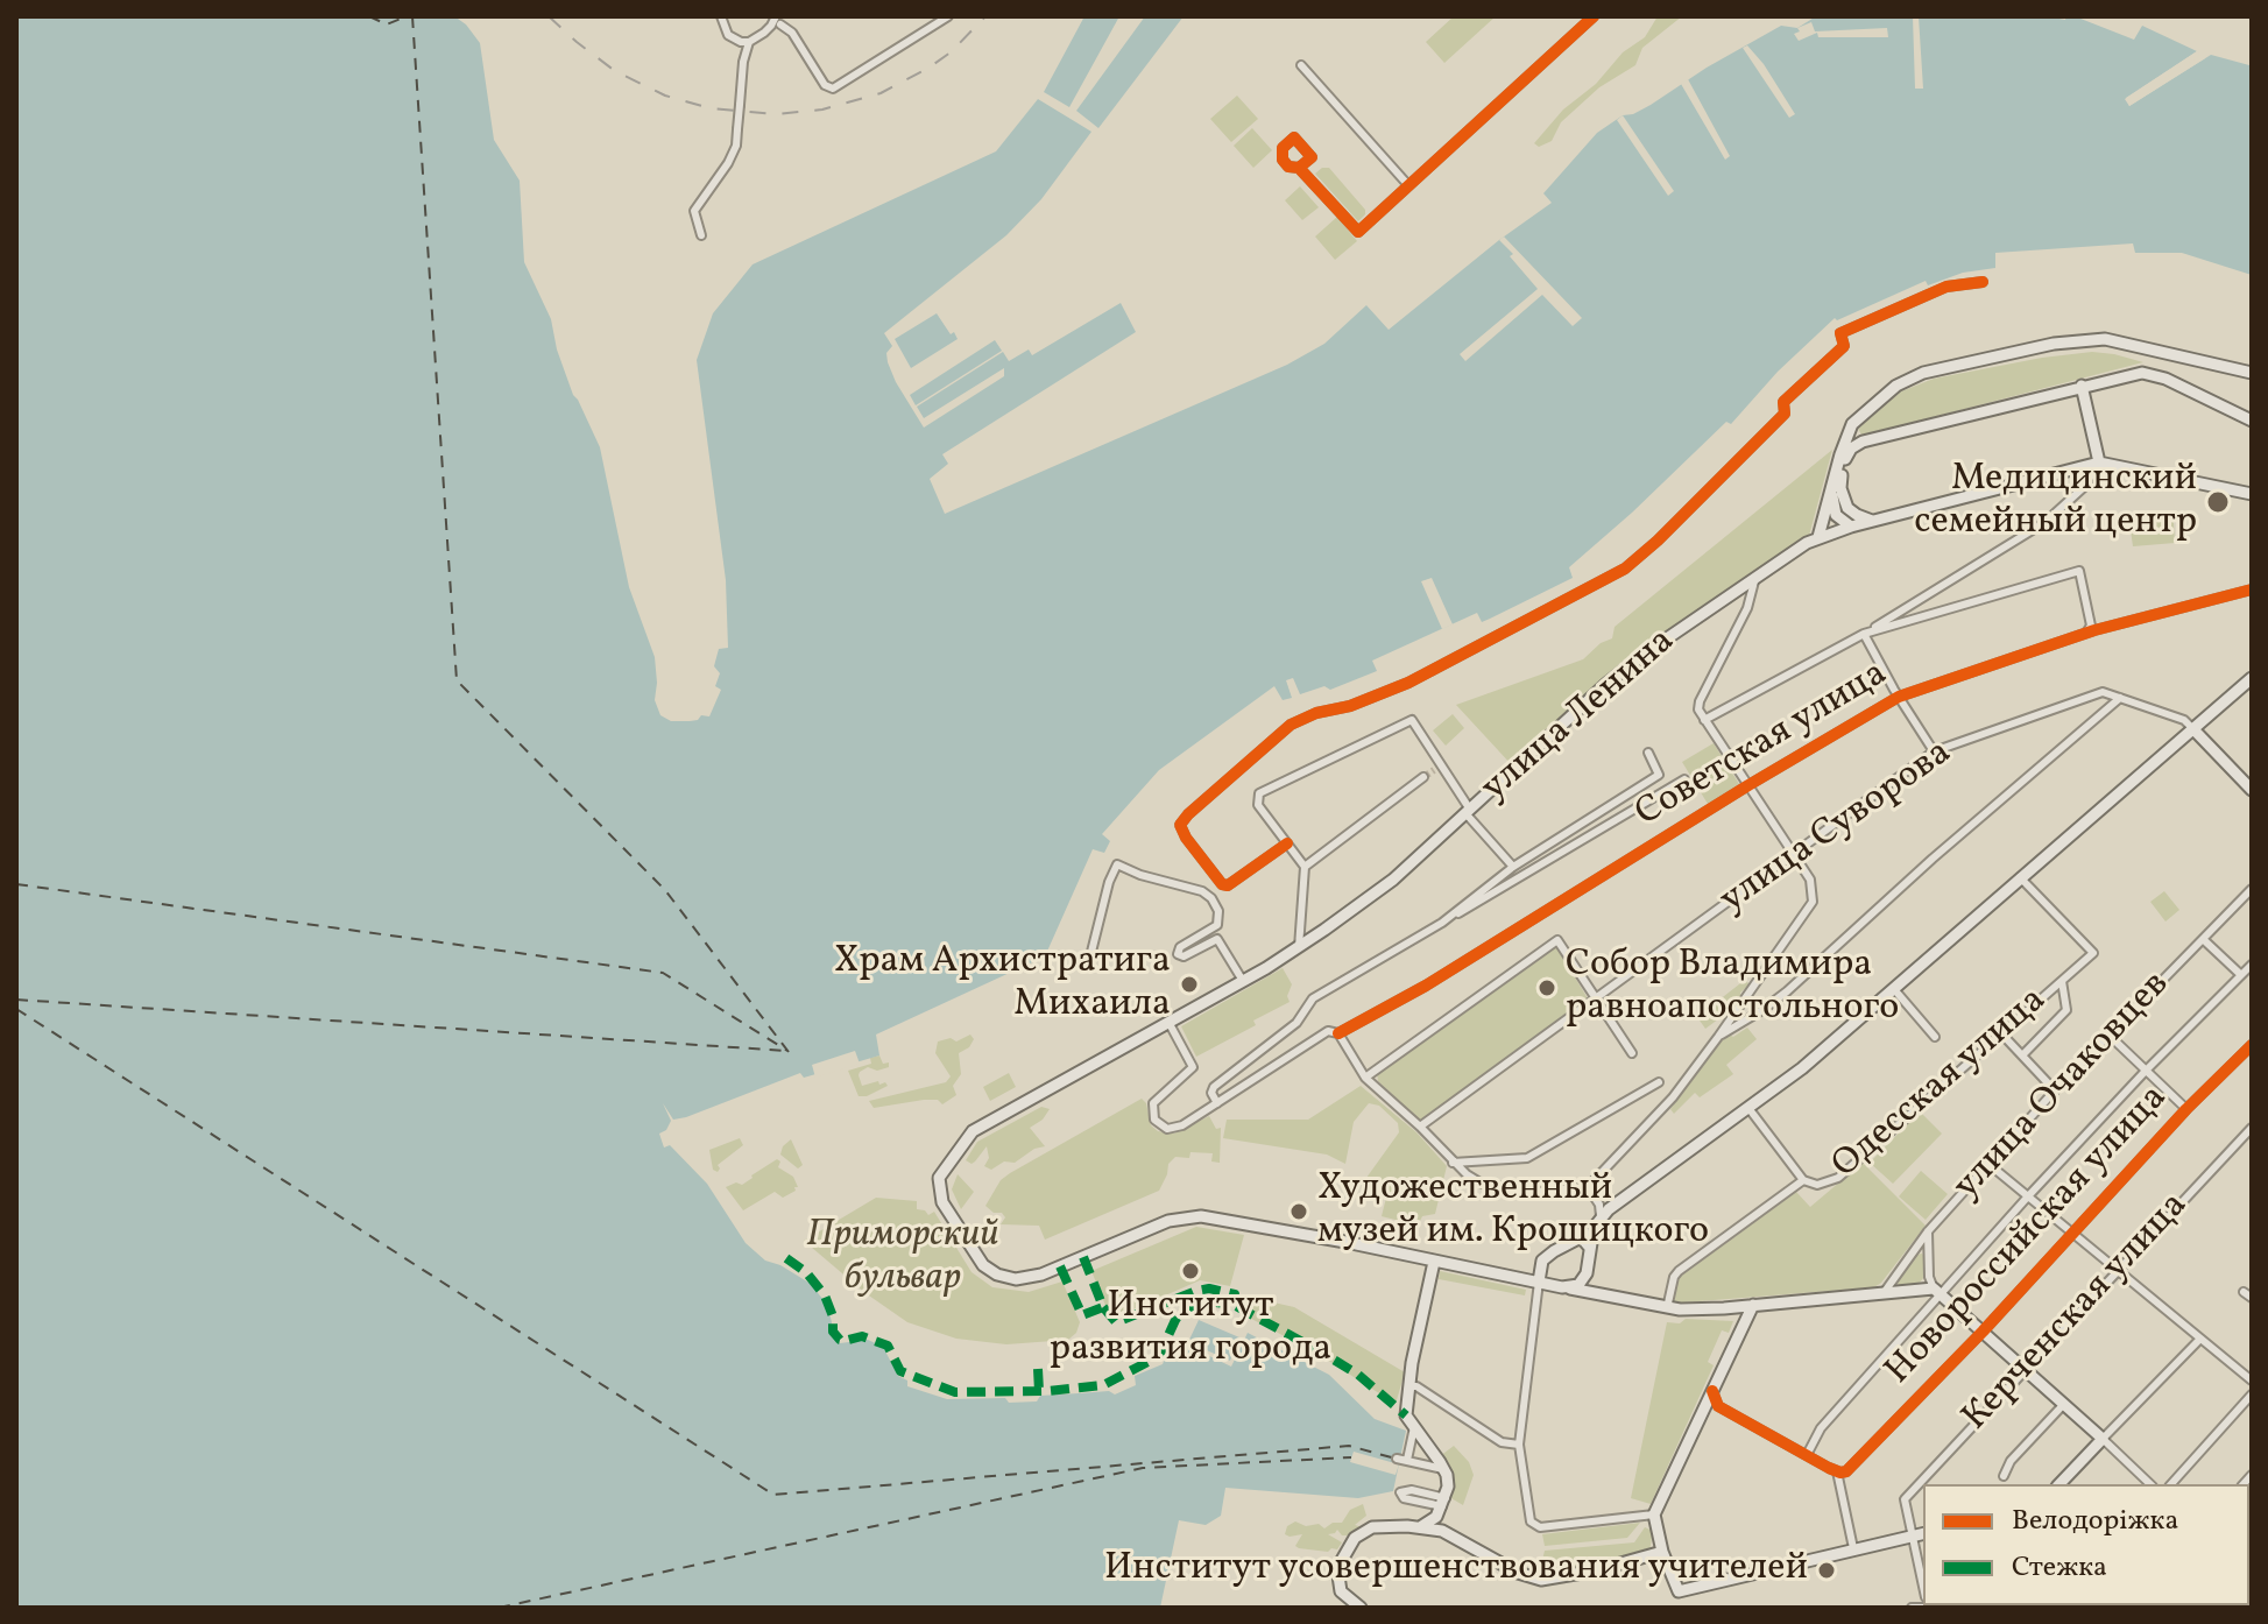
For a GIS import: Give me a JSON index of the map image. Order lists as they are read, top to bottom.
{
  "streets": {
    "main road": ["улица Ленина"],
    "street": [
      "Советская улица",
      "улица Суворова",
      "Одесская улица",
      "улица Очаковцев",
      "Новороссийская улица",
      "Керченская улица"
    ]
  },
  "crossings": [
    ["улица Ленина", "Советская улица"]
  ],
  "parks": ["Приморский бульвар"],
  "places": [
    "Медицинский семейный центр",
    "Храм Архистратига Михаила",
    "Собор Владимира равноапостольного",
    "Художественный музей им. Крошицкого",
    "Институт развития города",
    "Институт усовершенствования учителей"
  ],
  "legend": ["Велодоріжка", "Стежка"]
}
